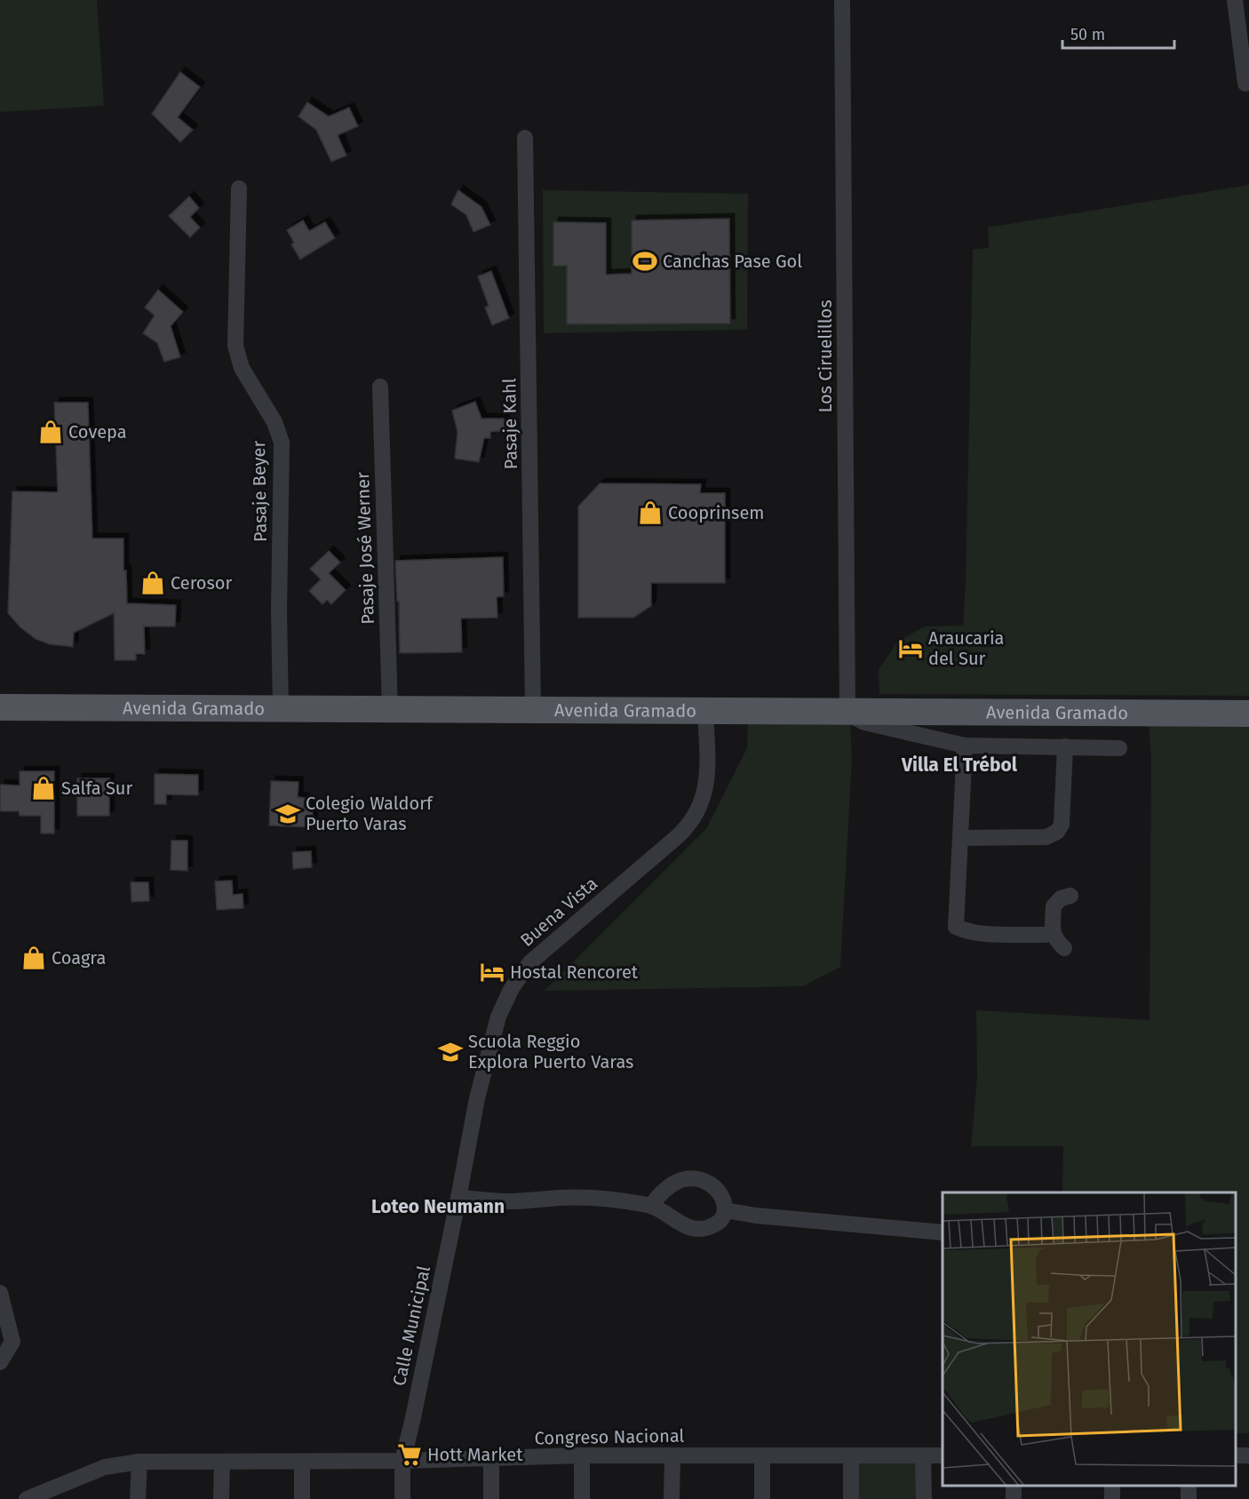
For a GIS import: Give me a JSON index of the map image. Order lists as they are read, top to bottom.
{
  "streets": {
    "main road": ["Avenida Gramado"],
    "street": [
      "Los Ciruelillos",
      "Pasaje Kahl",
      "Pasaje Beyer",
      "Pasaje José Werner",
      "Buena Vista",
      "Calle Municipal",
      "Congreso Nacional"
    ]
  },
  "crossings": [
    ["Los Ciruelillos", "Avenida Gramado"],
    ["Pasaje Kahl", "Avenida Gramado"],
    ["Pasaje Beyer", "Avenida Gramado"],
    ["Pasaje José Werner", "Avenida Gramado"],
    ["Avenida Gramado", "Buena Vista"],
    ["Buena Vista", "Calle Municipal"],
    ["Calle Municipal", "Congreso Nacional"]
  ],
  "districts": ["Villa El Trébol", "Loteo Neumann"],
  "places": {
    "sports": ["Canchas Pase Gol"],
    "shop": [
      "Covepa",
      "Cooprinsem",
      "Cerosor",
      "Salfa Sur",
      "Coagra"
    ],
    "hotel": ["Araucaria del Sur", "Hostal Rencoret"],
    "school or university": ["Colegio Waldorf Puerto Varas", "Scuola Reggio Explora Puerto Varas"],
    "supermarket": ["Hott Market"]
  },
  "scale_bar": "50 m"
}
